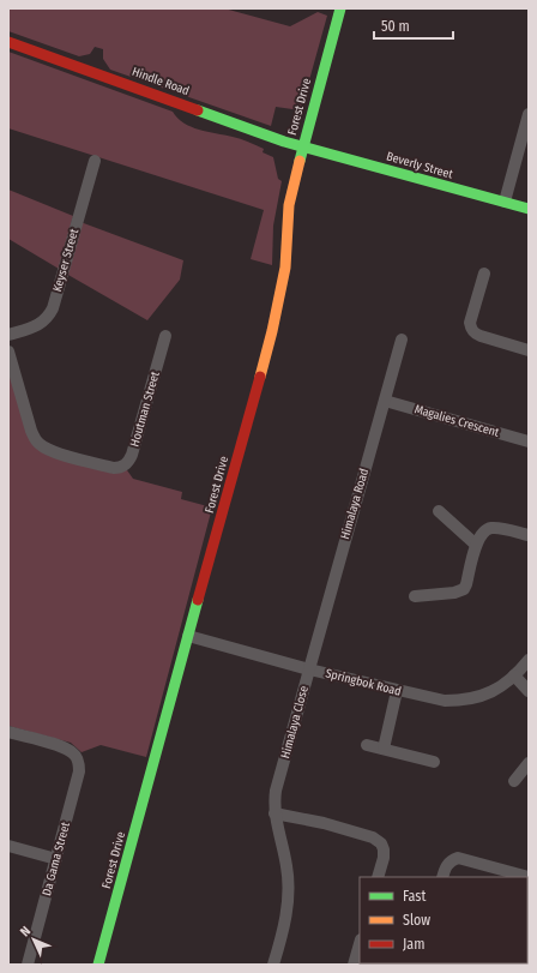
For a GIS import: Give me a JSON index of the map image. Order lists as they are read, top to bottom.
{
  "streets": {
    "street": [
      "Hindle Road",
      "Forest Drive",
      "Beverly Street",
      "Keyser Street",
      "Houtman Street",
      "Magalies Crescent",
      "Himalaya Road",
      "Springbok Road",
      "Himalaya Close",
      "Da Gama Street"
    ]
  },
  "crossings": [
    ["Hindle Road", "Forest Drive"],
    ["Hindle Road", "Beverly Street"],
    ["Forest Drive", "Beverly Street"],
    ["Forest Drive", "Springbok Road"],
    ["Magalies Crescent", "Himalaya Road"],
    ["Himalaya Road", "Springbok Road"],
    ["Himalaya Road", "Himalaya Close"],
    ["Springbok Road", "Himalaya Close"]
  ],
  "legend": ["Fast", "Slow", "Jam"],
  "scale_bar": "50 m",
  "north": "top left"
}
